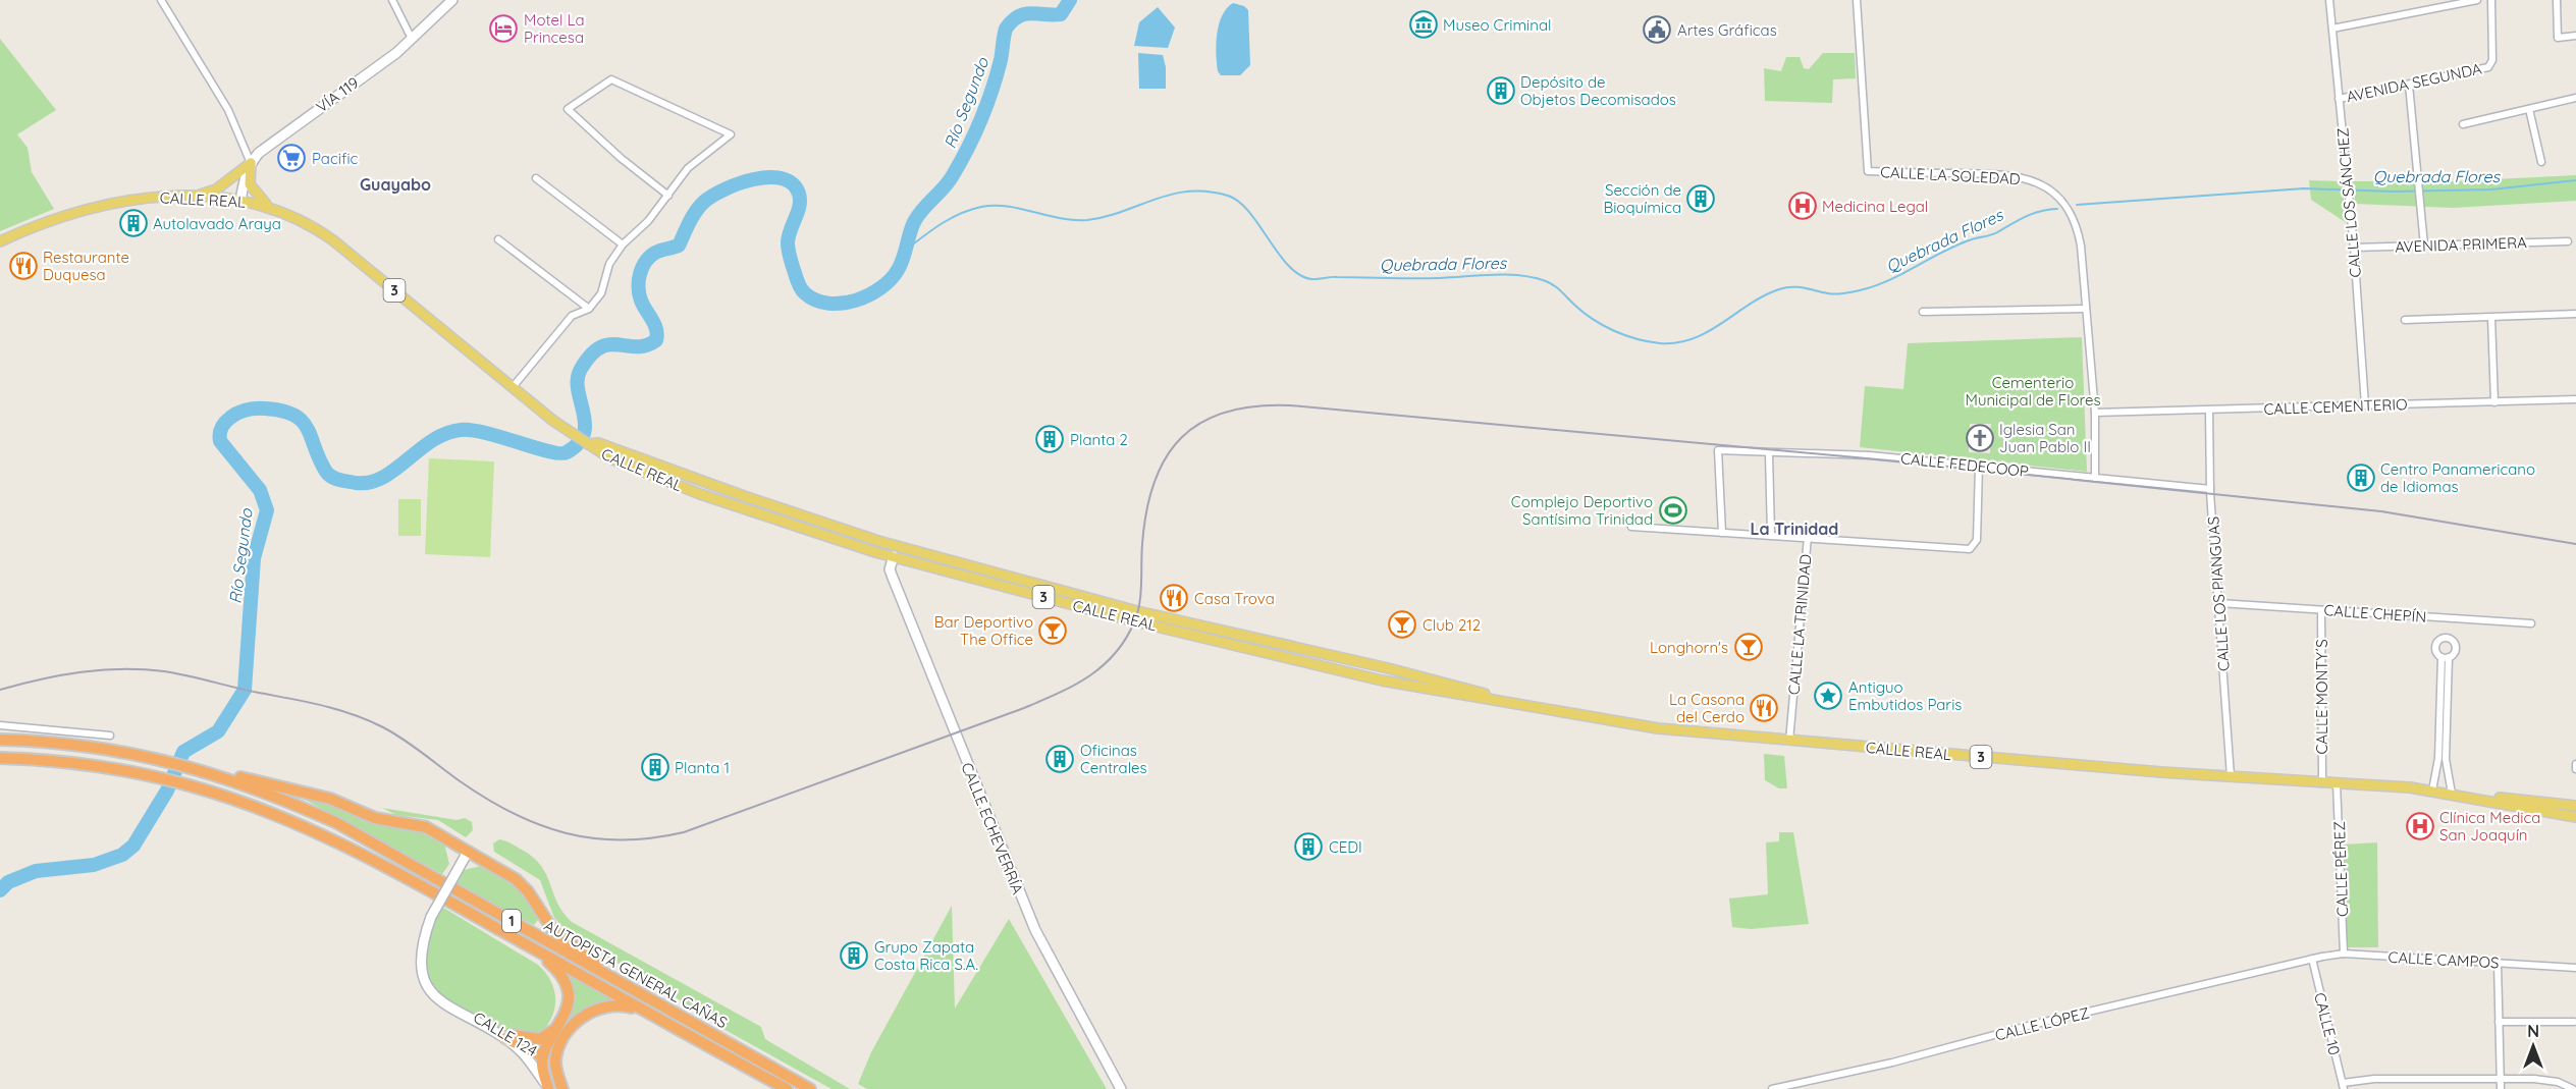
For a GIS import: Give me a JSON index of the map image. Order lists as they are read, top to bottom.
{
  "streets": {
    "highway": ["1", "AUTOPISTA GENERAL CAÑAS"],
    "main road": ["CALLE REAL", "3"],
    "street": [
      "AVENIDA SEGUNDA",
      "VÍA 119",
      "CALLE LA SOLEDAD",
      "CALLE LOS SÁNCHEZ",
      "AVENIDA PRIMERA",
      "CALLE CEMENTERIO",
      "CALLE FEDECOOP",
      "CALLE LOS PIANGUAS",
      "CALLE CHEPÍN",
      "CALLE LA TRINIDAD",
      "CALLE MONTY´S",
      "CALLE ECHEVERRÍA",
      "CALLE PÉREZ",
      "CALLE CAMPOS",
      "CALLE LÓPEZ",
      "CALLE 10",
      "CALLE 124"
    ]
  },
  "crossings": [
    ["AVENIDA SEGUNDA", "CALLE LOS SÁNCHEZ"],
    ["CALLE LA SOLEDAD", "CALLE CEMENTERIO"],
    ["CALLE LA SOLEDAD", "CALLE FEDECOOP"],
    ["CALLE REAL", "CALLE LOS PIANGUAS"],
    ["CALLE REAL", "CALLE LA TRINIDAD"],
    ["CALLE REAL", "CALLE MONTY´S"],
    ["CALLE REAL", "CALLE ECHEVERRÍA"],
    ["CALLE REAL", "CALLE PÉREZ"],
    ["CALLE LOS SÁNCHEZ", "AVENIDA PRIMERA"],
    ["CALLE LOS SÁNCHEZ", "CALLE CEMENTERIO"],
    ["CALLE CEMENTERIO", "CALLE LOS PIANGUAS"],
    ["CALLE FEDECOOP", "CALLE LOS PIANGUAS"],
    ["CALLE FEDECOOP", "CALLE LA TRINIDAD"],
    ["CALLE LOS PIANGUAS", "CALLE CHEPÍN"],
    ["CALLE CHEPÍN", "CALLE MONTY´S"],
    ["CALLE PÉREZ", "CALLE CAMPOS"],
    ["CALLE CAMPOS", "CALLE LÓPEZ"],
    ["CALLE CAMPOS", "CALLE 10"],
    ["CALLE LÓPEZ", "CALLE 10"]
  ],
  "districts": ["Guayabo", "La Trinidad"],
  "water": ["Río Segundo", "Quebrada Flores"],
  "parks": ["Cementerio Municipal de Flores"],
  "places": {
    "museum": ["Museo Criminal"],
    "hotel": ["Motel La Princesa"],
    "public building": ["Artes Gráficas"],
    "building": [
      "Depósito de Objetos Decomisados",
      "Sección de Bioquímica",
      "Autolavado Araya",
      "Planta 2",
      "Centro Panamericano de Idiomas",
      "Oficinas Centrales",
      "Planta 1",
      "CEDI",
      "Grupo Zapata Costa Rica S.A."
    ],
    "supermarket": ["Pacific"],
    "hospital": ["Medicina Legal", "Clínica Medica San Joaquín"],
    "restaurant": ["Restaurante Duquesa", "Casa Trova", "La Casona del Cerdo"],
    "church": ["Iglesia San Juan Pablo II"],
    "sports": ["Complejo Deportivo Santísima Trinidad"],
    "bar": ["Club 212", "Bar Deportivo The Office", "Longhorn's"],
    "place": ["Antiguo Embutidos Paris"]
  },
  "north": "top"
}
